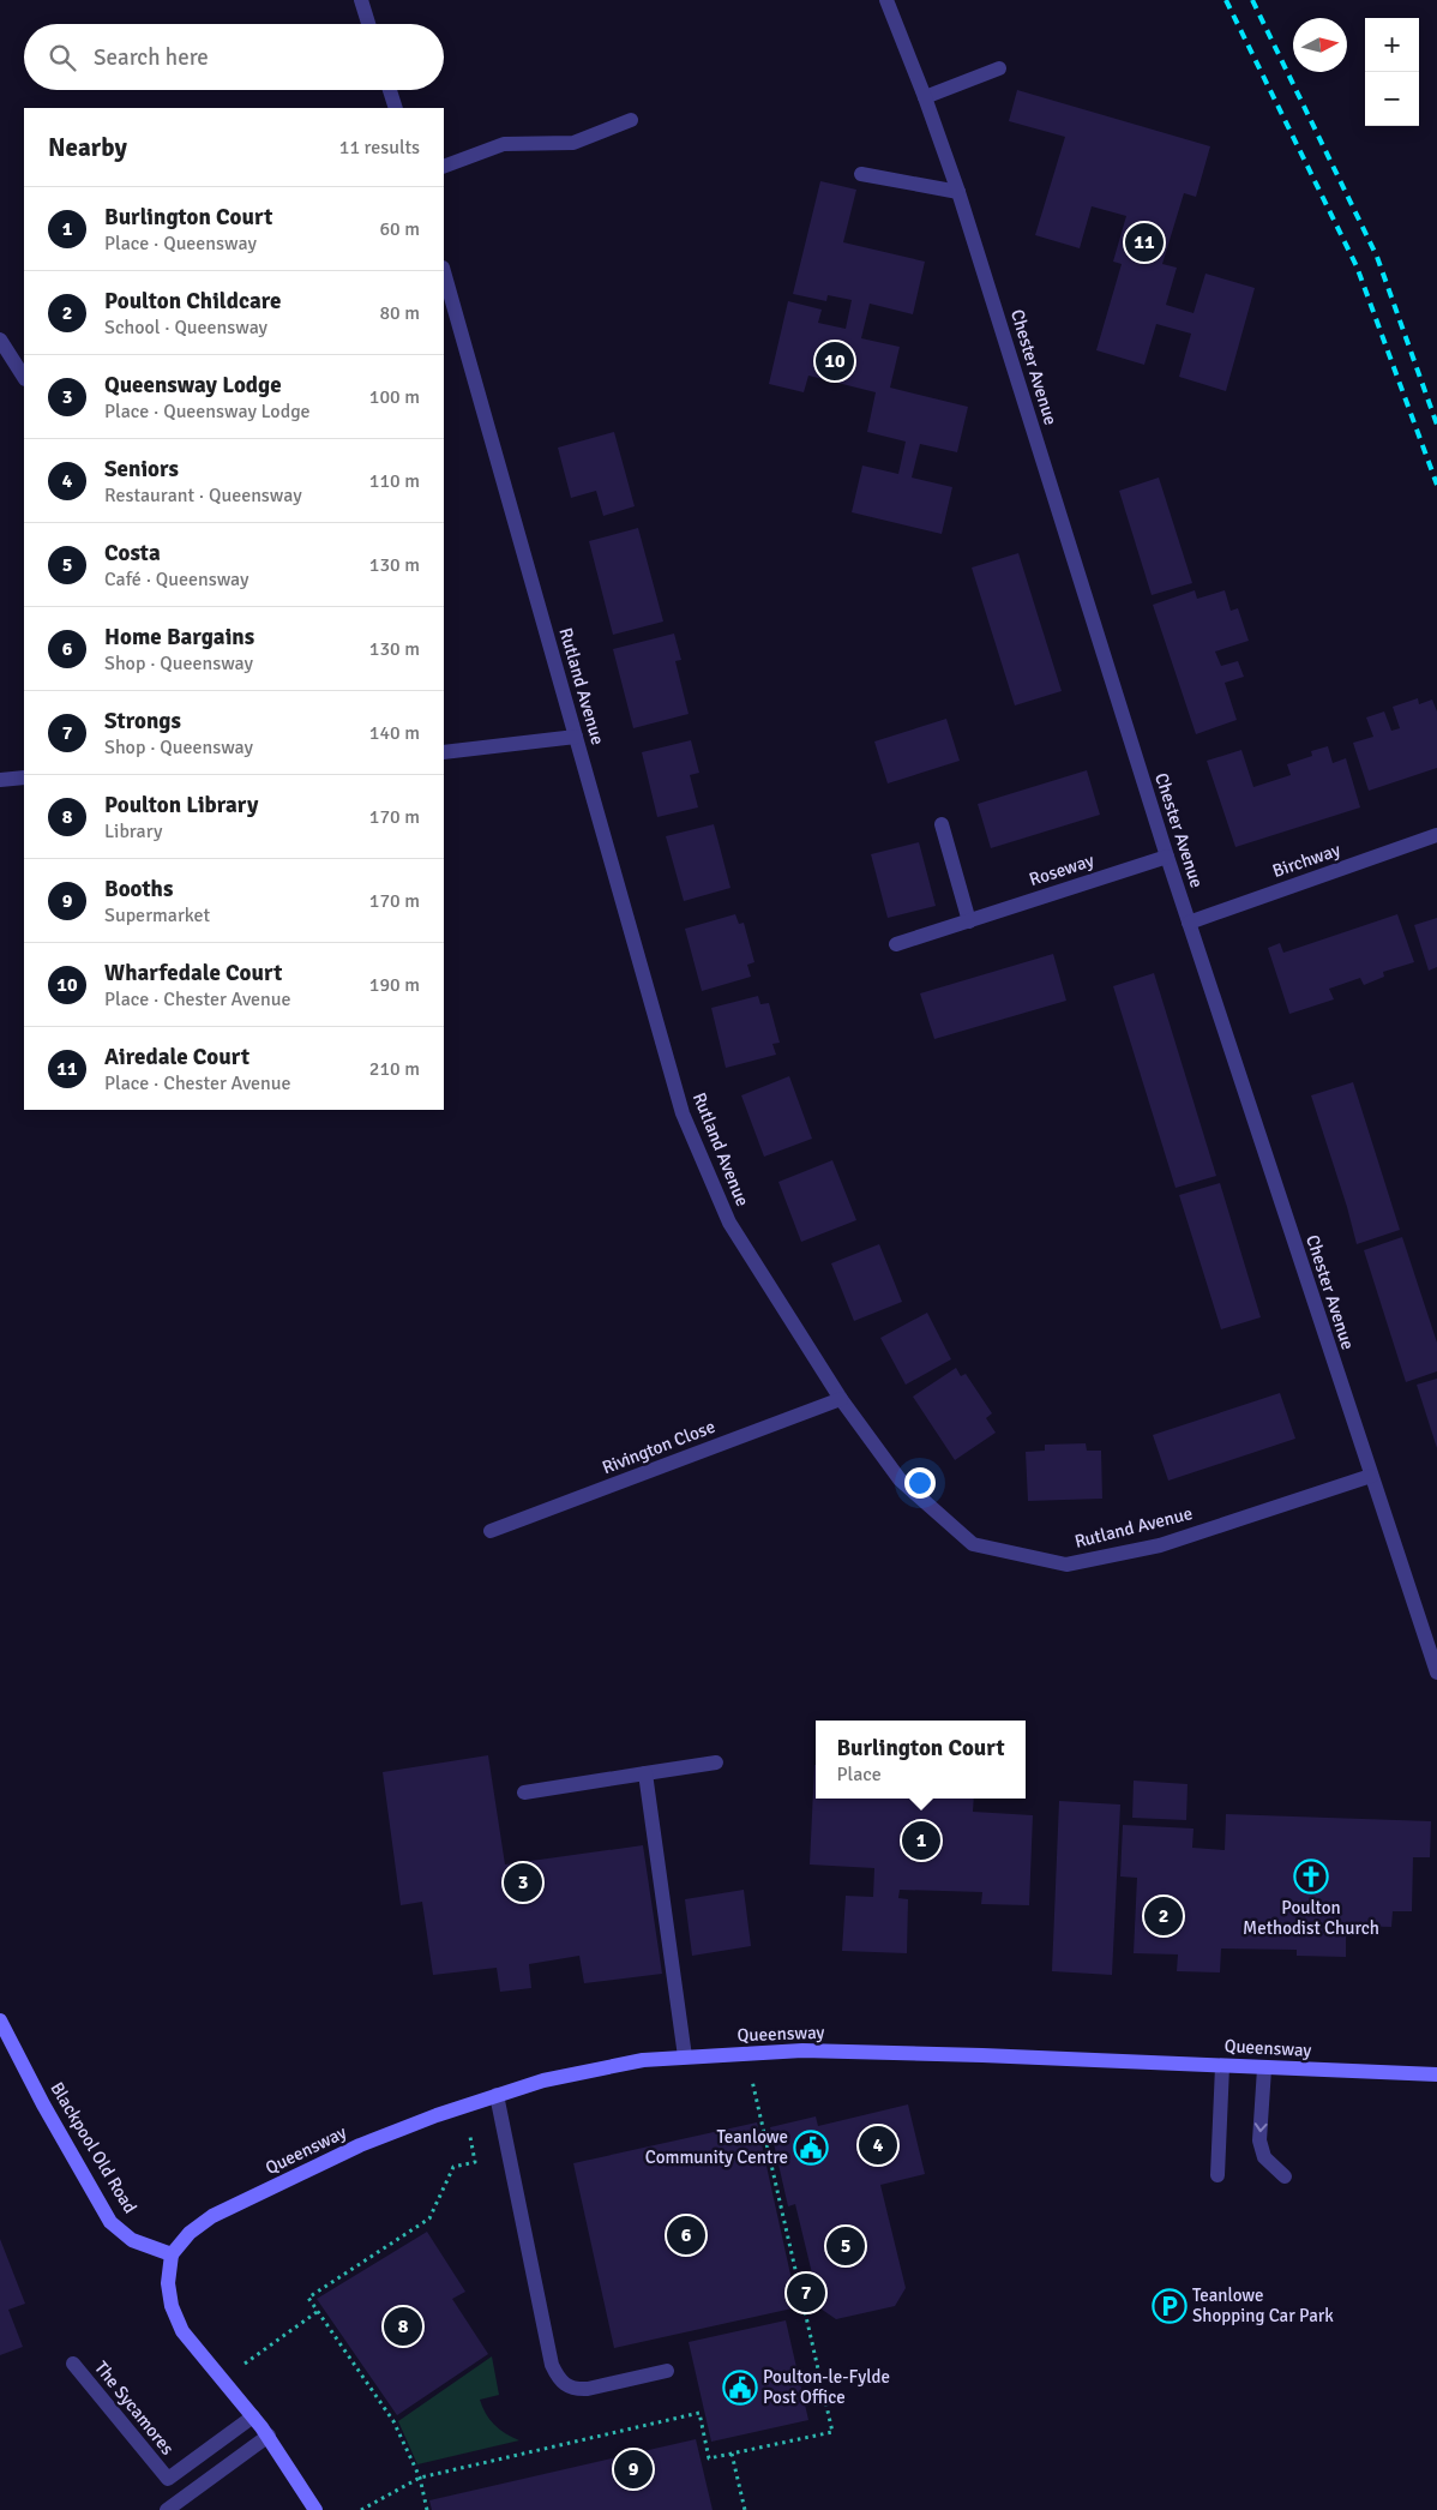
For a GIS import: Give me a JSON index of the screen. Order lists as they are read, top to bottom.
{
  "streets": {
    "main road": ["Queensway", "Blackpool Old Road"],
    "street": [
      "Chester Avenue",
      "Rutland Avenue",
      "Birchway",
      "Roseway",
      "Rivington Close",
      "The Sycamores"
    ]
  },
  "crossings": [
    ["Chester Avenue", "Rutland Avenue"],
    ["Chester Avenue", "Birchway"],
    ["Chester Avenue", "Roseway"],
    ["Rutland Avenue", "Rivington Close"],
    ["Queensway", "Blackpool Old Road"]
  ],
  "places": {
    "church": ["Poulton Methodist Church"],
    "public building": ["Teanlowe Community Centre", "Poulton-le-Fylde Post Office"],
    "parking": ["Teanlowe Shopping Car Park"]
  },
  "north": "right",
  "page": {
    "map_buttons": ["+", "−"],
    "search": "Search here",
    "heading": ["Nearby", "11 results"],
    "list": [
      {
        "mark": "1",
        "name": "Burlington Court",
        "note": "Place · Queensway",
        "value": "60 m"
      },
      {
        "mark": "2",
        "name": "Poulton Childcare",
        "note": "School · Queensway",
        "value": "80 m"
      },
      {
        "mark": "3",
        "name": "Queensway Lodge",
        "note": "Place · Queensway Lodge",
        "value": "100 m"
      },
      {
        "mark": "4",
        "name": "Seniors",
        "note": "Restaurant · Queensway",
        "value": "110 m"
      },
      {
        "mark": "5",
        "name": "Costa",
        "note": "Café · Queensway",
        "value": "130 m"
      },
      {
        "mark": "6",
        "name": "Home Bargains",
        "note": "Shop · Queensway",
        "value": "130 m"
      },
      {
        "mark": "7",
        "name": "Strongs",
        "note": "Shop · Queensway",
        "value": "140 m"
      },
      {
        "mark": "8",
        "name": "Poulton Library",
        "note": "Library",
        "value": "170 m"
      },
      {
        "mark": "9",
        "name": "Booths",
        "note": "Supermarket",
        "value": "170 m"
      },
      {
        "mark": "10",
        "name": "Wharfedale Court",
        "note": "Place · Chester Avenue",
        "value": "190 m"
      },
      {
        "mark": "11",
        "name": "Airedale Court",
        "note": "Place · Chester Avenue",
        "value": "210 m"
      }
    ],
    "pins": [
      "11",
      "10",
      "1",
      "3",
      "2",
      "4",
      "6",
      "5",
      "7",
      "8",
      "9"
    ],
    "popup": ["Burlington Court", "Place"]
  }
}
